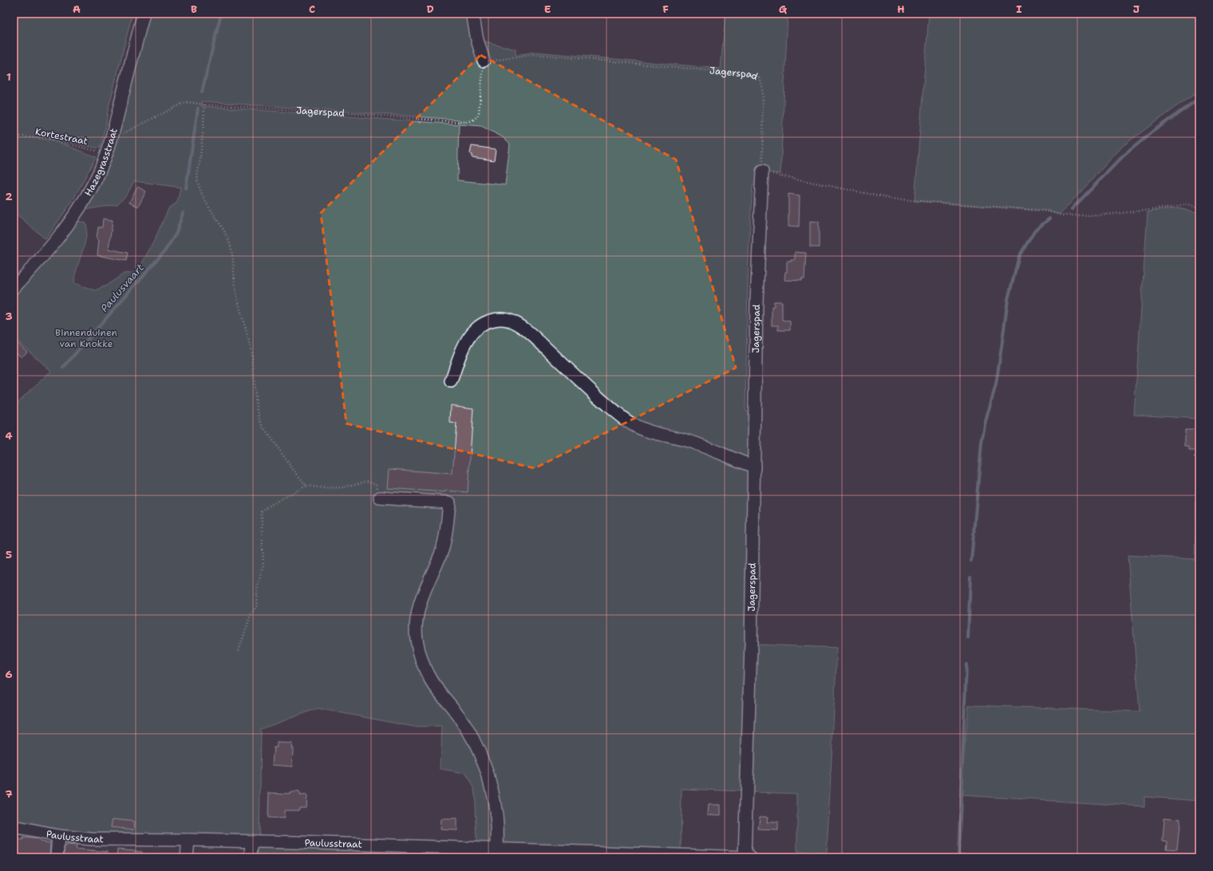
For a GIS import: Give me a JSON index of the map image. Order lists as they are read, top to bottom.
{
  "streets": {
    "street": ["Jagerspad", "Hazegrasstraat", "Paulusstraat"],
    "path": ["Kortestraat"]
  },
  "crossings": [
    ["Jagerspad", "Hazegrasstraat"],
    ["Jagerspad", "Paulusstraat"],
    ["Kortestraat", "Hazegrasstraat"]
  ],
  "water": ["Paulusvaart"],
  "parks": ["Binnenduinen van Knokke"],
  "grid": {
    "columns": [
      "A",
      "B",
      "C",
      "D",
      "E",
      "F",
      "G",
      "H",
      "I",
      "J"
    ],
    "rows": [
      "1",
      "2",
      "3",
      "4",
      "5",
      "6",
      "7"
    ]
  }
}
